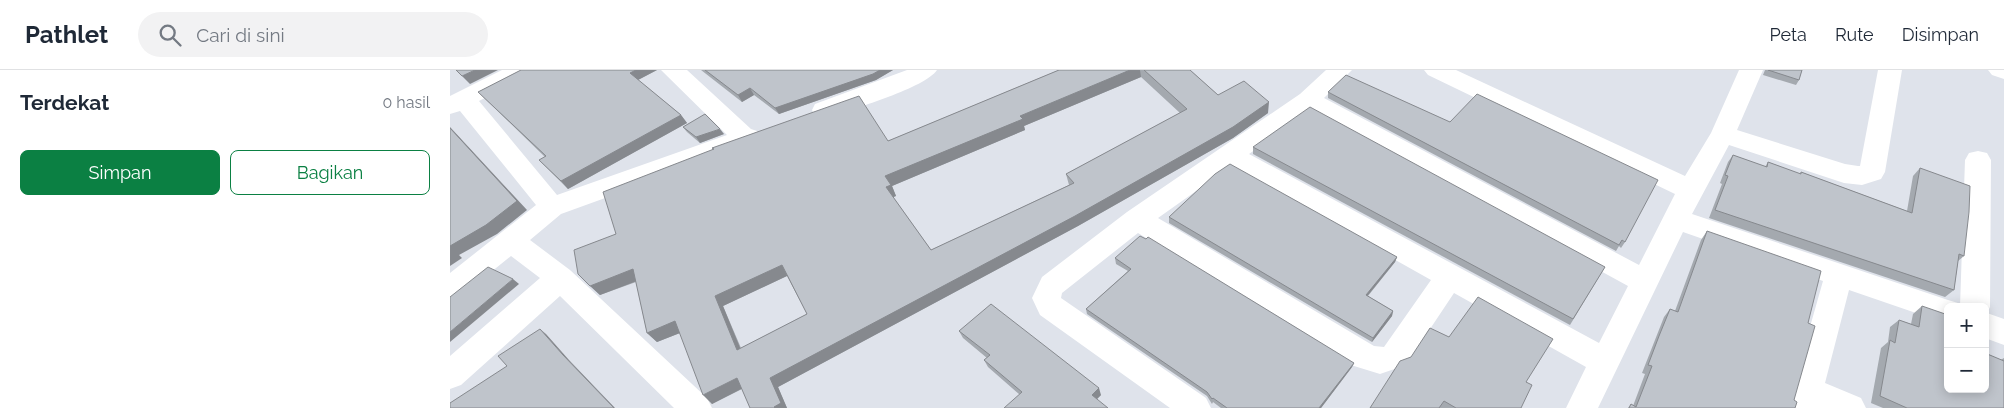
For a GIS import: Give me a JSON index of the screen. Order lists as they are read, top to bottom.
{
  "page": {
    "header": "Pathlet",
    "search": "Cari di sini",
    "nav": ["Peta", "Rute", "Disimpan"],
    "heading": ["Terdekat", "0 hasil"],
    "buttons": ["Simpan", "Bagikan"],
    "map_buttons": ["+", "−"]
  }
}
